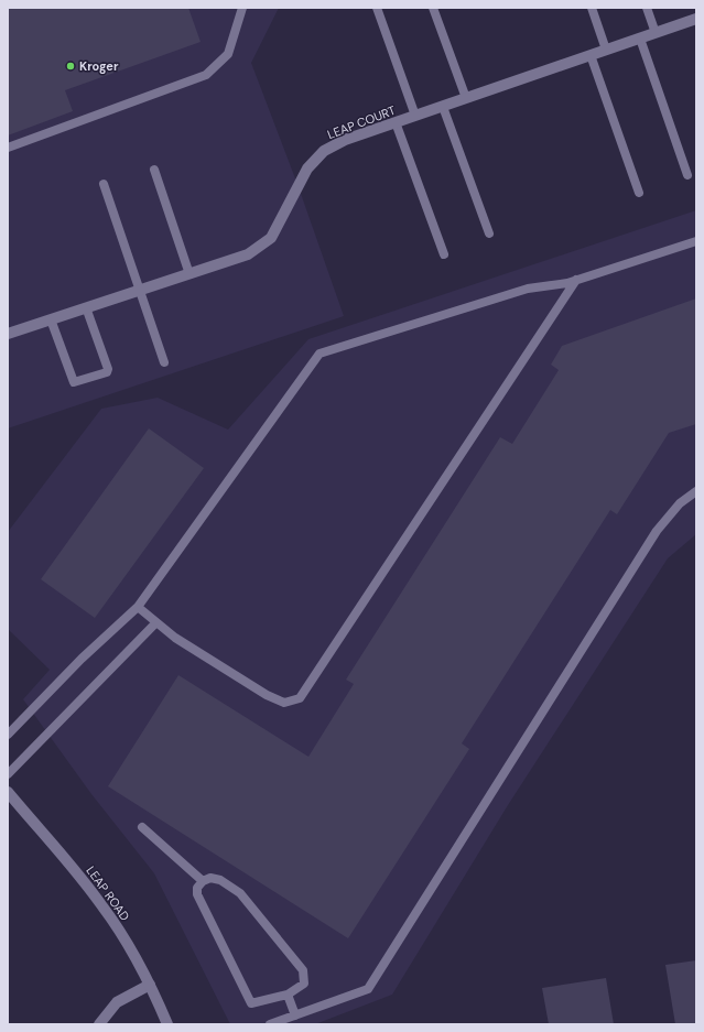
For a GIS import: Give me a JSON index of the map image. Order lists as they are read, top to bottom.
{
  "streets": {
    "street": ["LEAP COURT", "LEAP ROAD"]
  },
  "places": ["Kroger"]
}
